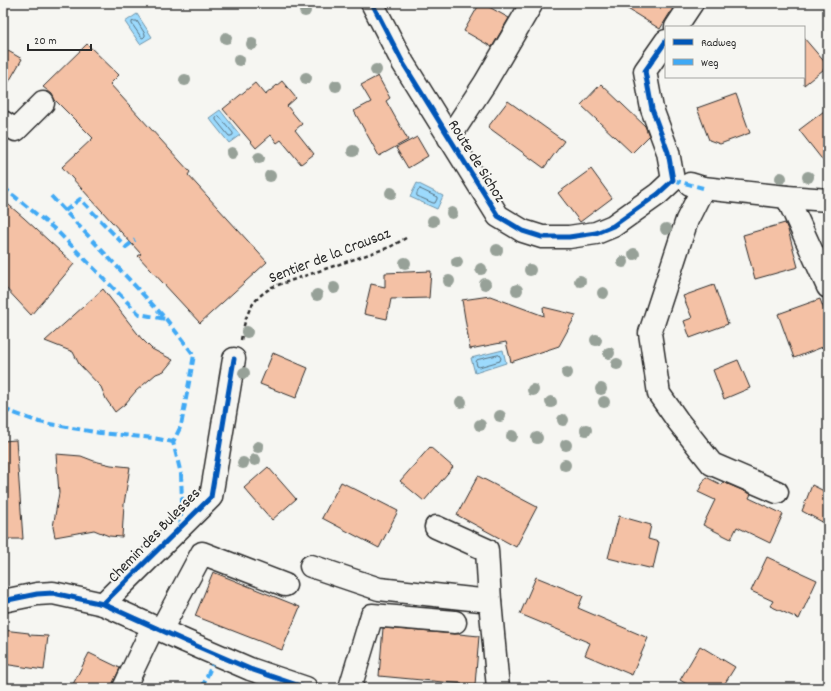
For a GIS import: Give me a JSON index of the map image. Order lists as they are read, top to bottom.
{
  "streets": {
    "street": ["Route de Sichoz", "Chemin des Bulesses"],
    "path": ["Sentier de la Crausaz"]
  },
  "crossings": [
    ["Sentier de la Crausaz", "Chemin des Bulesses"]
  ],
  "legend": ["Radweg", "Weg"],
  "scale_bar": "20 m"
}
